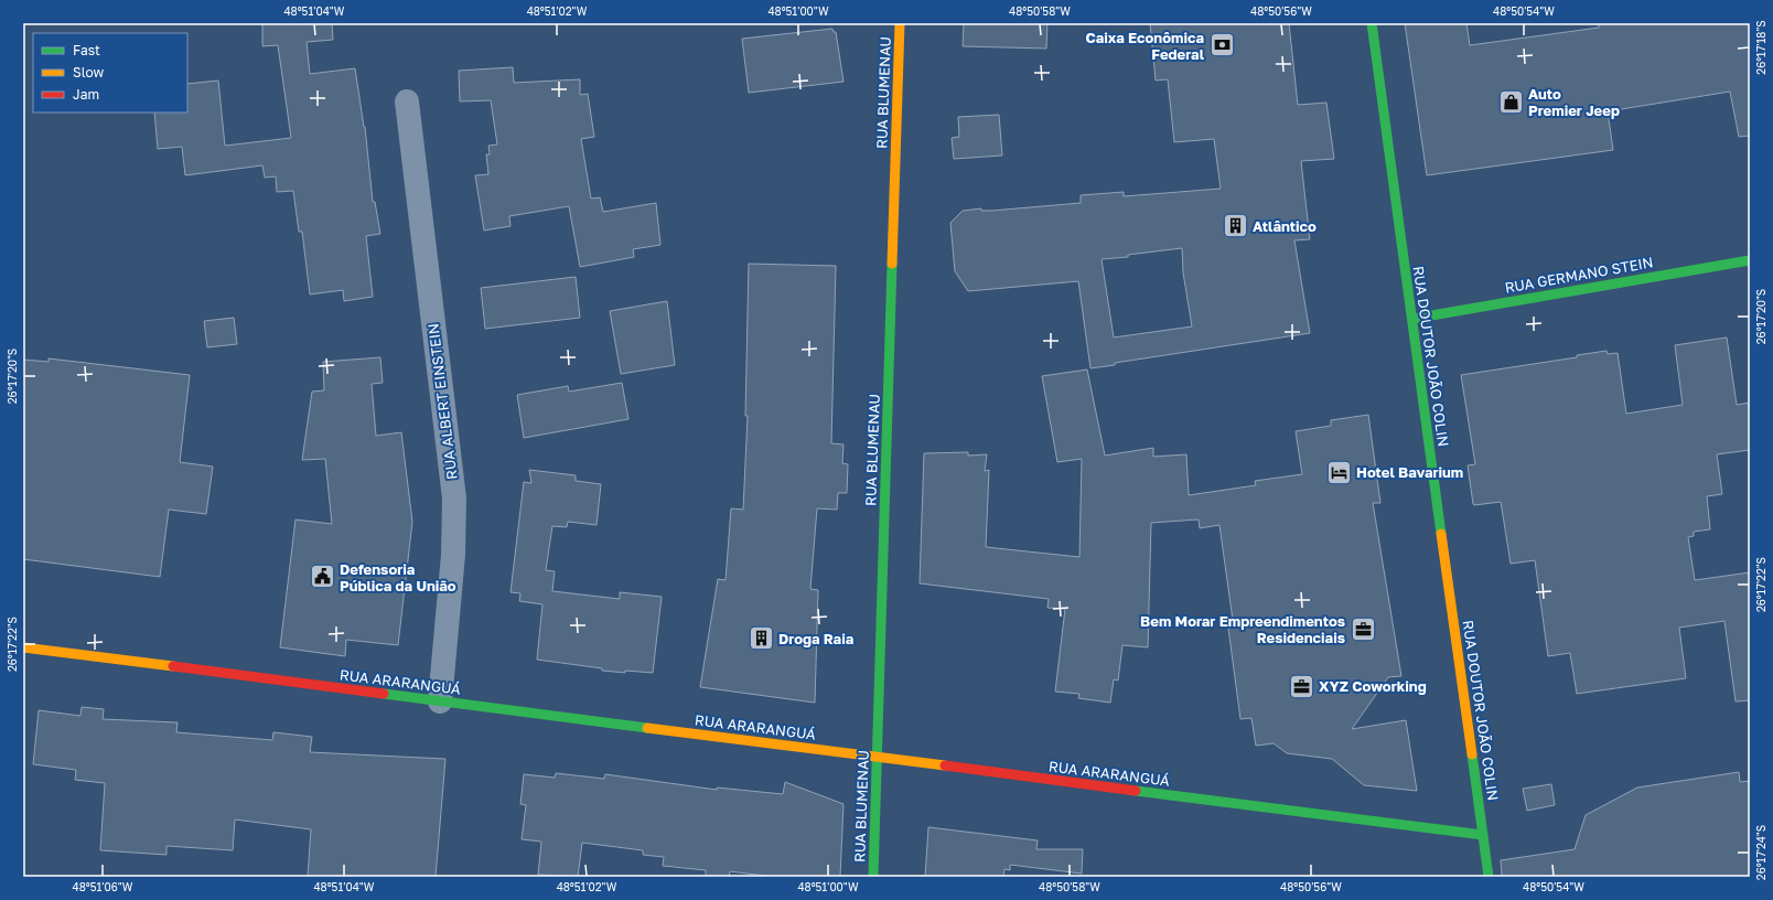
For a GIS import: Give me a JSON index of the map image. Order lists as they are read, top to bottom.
{
  "streets": {
    "street": [
      "RUA BLUMENAU",
      "RUA GERMANO STEIN",
      "RUA DOUTOR JOÃO COLIN",
      "RUA ALBERT EINSTEIN",
      "RUA ARARANGUÁ"
    ]
  },
  "crossings": [
    ["RUA BLUMENAU", "RUA ARARANGUÁ"],
    ["RUA GERMANO STEIN", "RUA DOUTOR JOÃO COLIN"],
    ["RUA DOUTOR JOÃO COLIN", "RUA ARARANGUÁ"],
    ["RUA ALBERT EINSTEIN", "RUA ARARANGUÁ"]
  ],
  "places": {
    "bank": ["Caixa Econômica Federal"],
    "shop": ["Auto Premier Jeep"],
    "building": ["Atlântico", "Droga Raia"],
    "hotel": ["Hotel Bavarium"],
    "public building": ["Defensoria Pública da União"],
    "office": ["Bem Morar Empreendimentos Residenciais", "XYZ Coworking"]
  },
  "legend": ["Fast", "Slow", "Jam"],
  "coordinates": [
    "48°51'04\"W",
    "48°51'02\"W",
    "48°51'00\"W",
    "48°50'58\"W",
    "48°50'56\"W",
    "48°50'54\"W",
    "26°17'18\"S",
    "26°17'20\"S",
    "26°17'22\"S",
    "26°17'24\"S",
    "48°51'06\"W"
  ]
}
